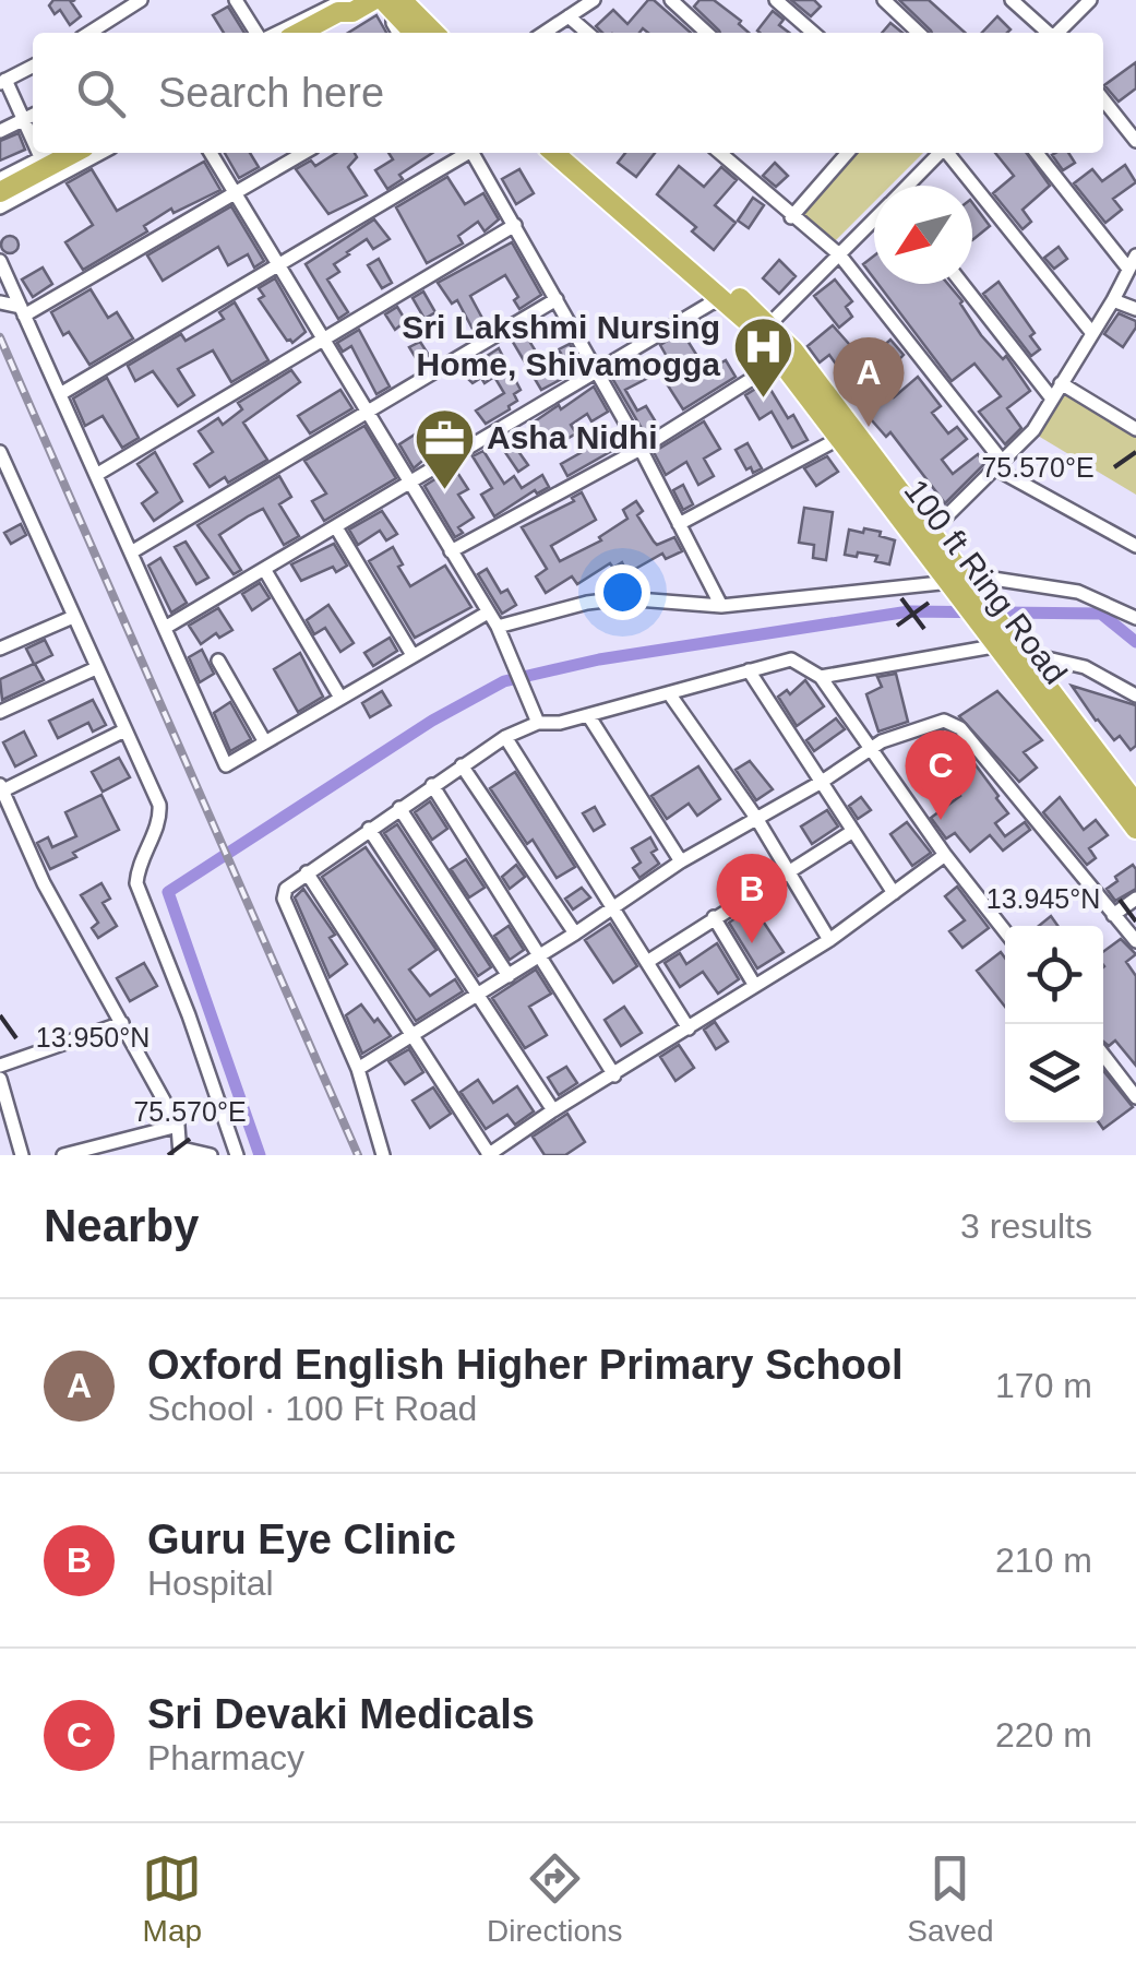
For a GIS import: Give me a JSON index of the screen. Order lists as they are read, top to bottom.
{
  "streets": {
    "main road": ["100 ft Ring Road"]
  },
  "places": {
    "hospital": ["Sri Lakshmi Nursing Home, Shivamogga"],
    "office": ["Asha Nidhi"]
  },
  "north": "bottom left",
  "page": {
    "search": "Search here",
    "pins": ["A", "C", "B"],
    "heading": ["Nearby", "3 results"],
    "list": [
      {
        "mark": "A",
        "name": "Oxford English Higher Primary School",
        "note": "School · 100 Ft Road",
        "value": "170 m"
      },
      {
        "mark": "B",
        "name": "Guru Eye Clinic",
        "note": "Hospital",
        "value": "210 m"
      },
      {
        "mark": "C",
        "name": "Sri Devaki Medicals",
        "note": "Pharmacy",
        "value": "220 m"
      }
    ],
    "nav": ["Map", "Directions", "Saved"]
  },
  "coordinates": ["75.570°E", "13.945°N", "13.950°N"]
}
